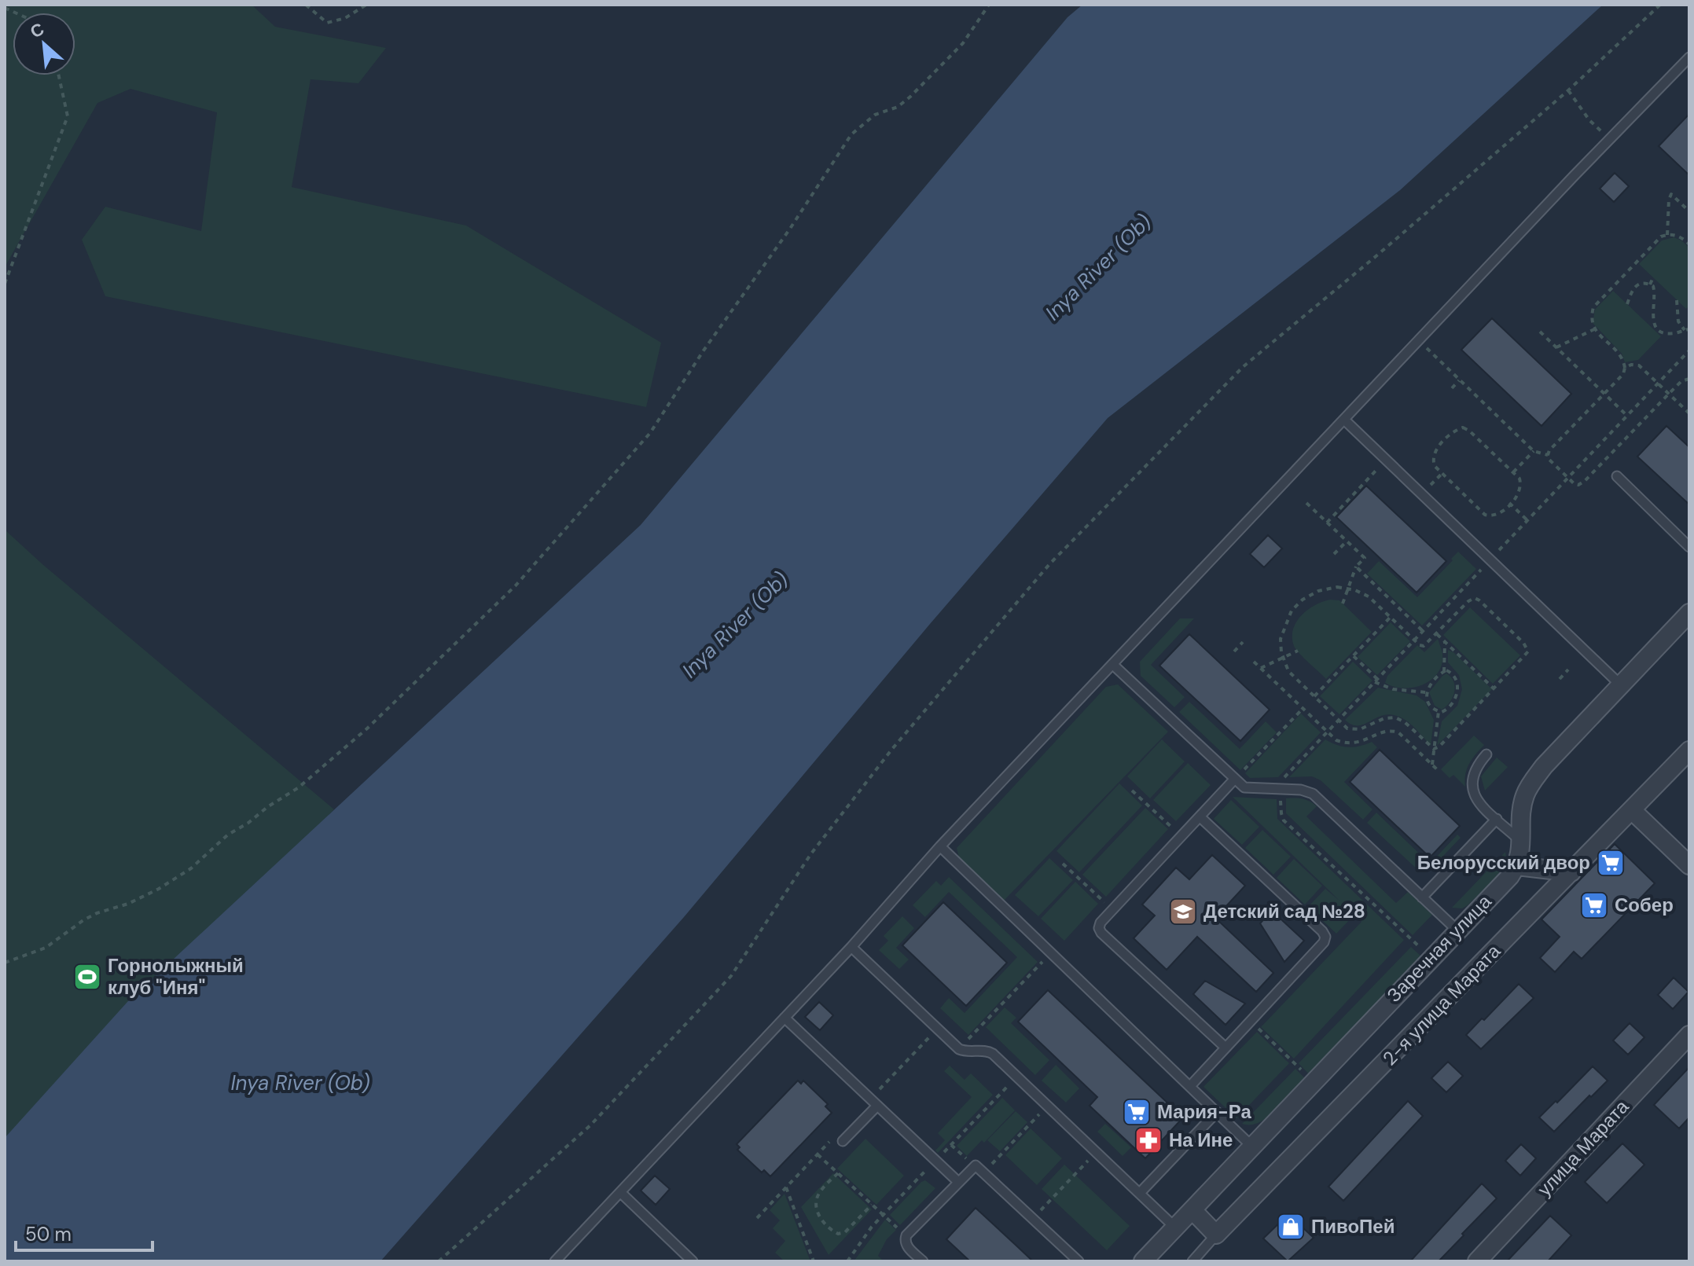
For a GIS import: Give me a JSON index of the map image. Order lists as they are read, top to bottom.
{
  "streets": {
    "street": ["Заречная улица", "2-я улица Марата", "улица Марата"]
  },
  "water": ["Inya River (Ob)"],
  "places": {
    "supermarket": ["Белорусский двор", "Собер", "Мария-Ра"],
    "school or university": ["Детский сад №28"],
    "sports": ["Горнолыжный клуб \"Иня\""],
    "pharmacy": ["На Ине"],
    "shop": ["ПивоПей"]
  },
  "scale_bar": "50 m",
  "north": "top left"
}
